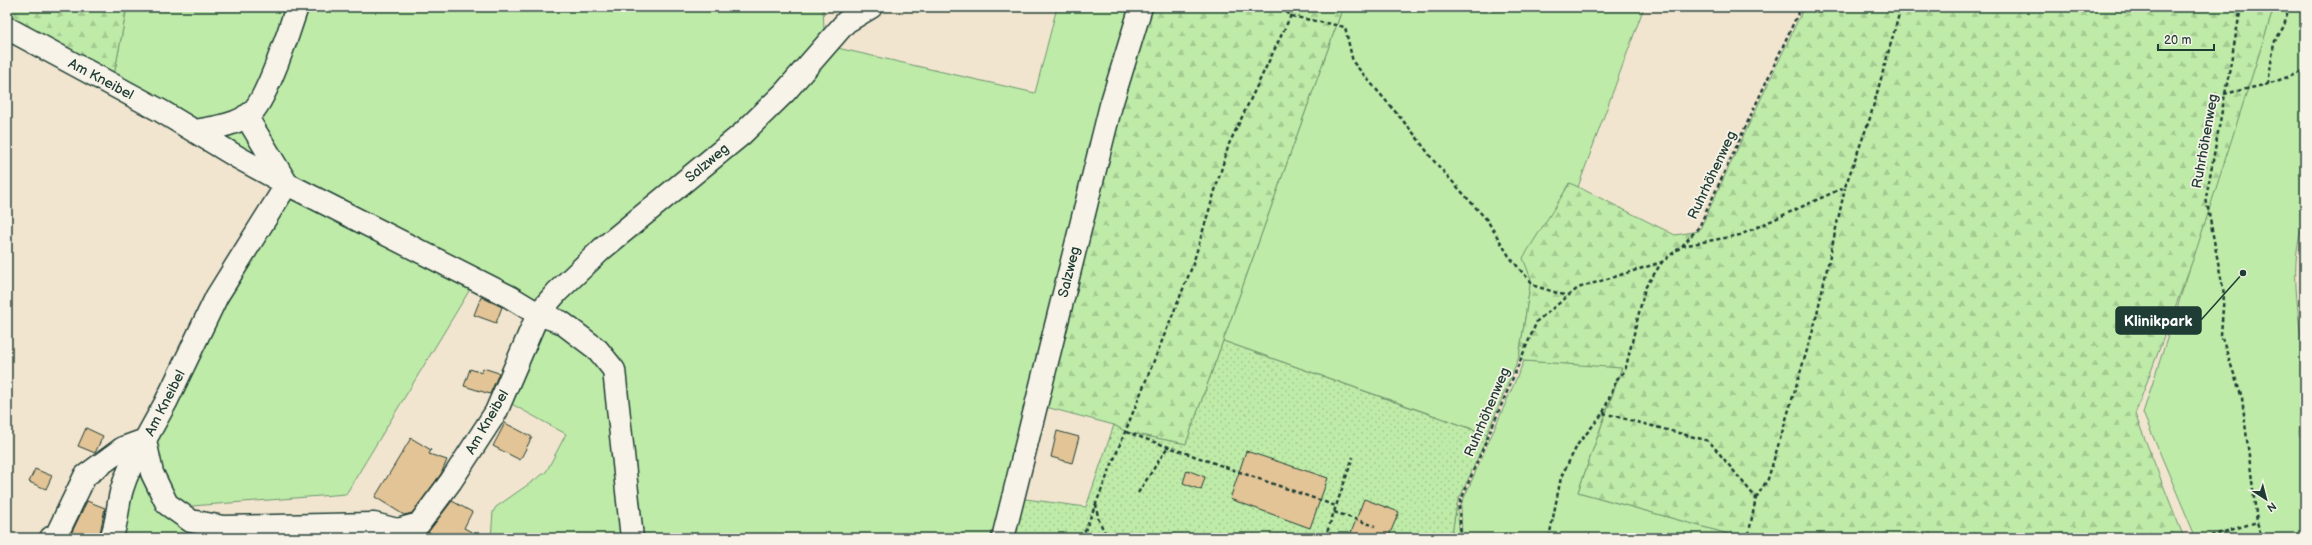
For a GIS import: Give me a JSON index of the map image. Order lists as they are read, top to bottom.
{
  "streets": {
    "street": ["Am Kneibel", "Salzweg"],
    "path": ["Ruhrhöhenweg"]
  },
  "crossings": [
    ["Am Kneibel", "Salzweg"]
  ],
  "places": ["Klinikpark"],
  "scale_bar": "20 m",
  "north": "bottom right"
}
